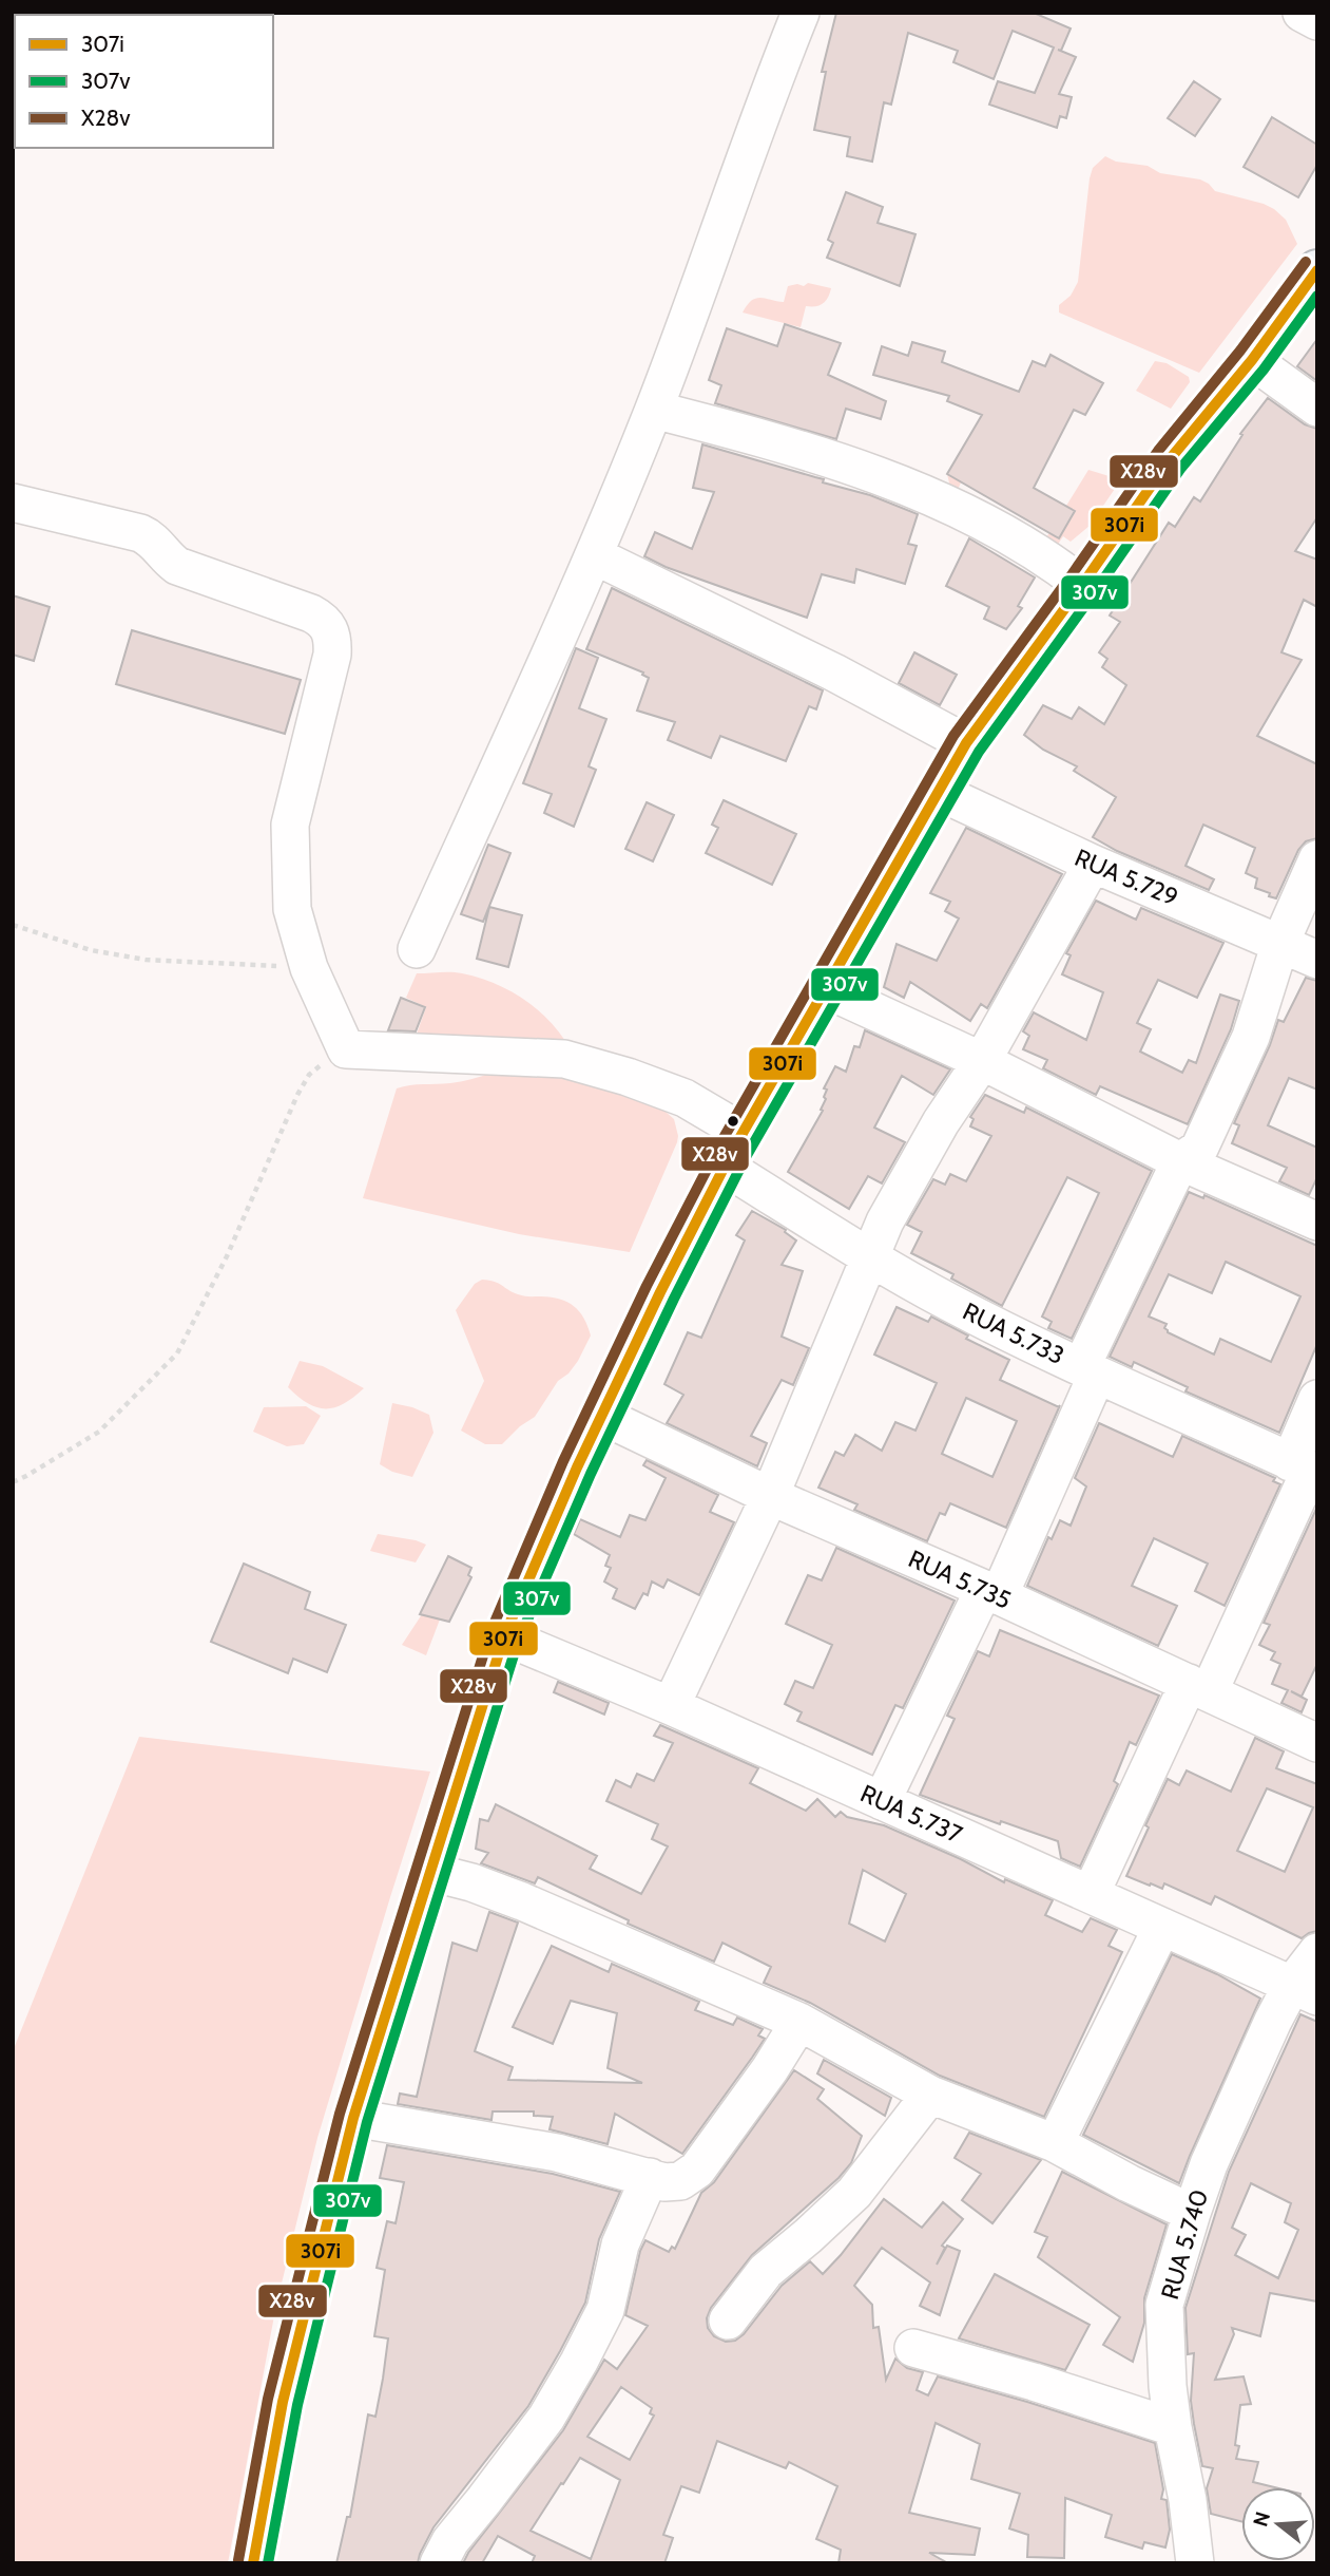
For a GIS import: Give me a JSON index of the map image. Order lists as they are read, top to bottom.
{
  "streets": {
    "street": [
      "RUA 5.729",
      "RUA 5.733",
      "RUA 5.735",
      "RUA 5.737",
      "RUA 5.740"
    ]
  },
  "crossings": [
    ["RUA 5.737", "RUA 5.740"]
  ],
  "lines": ["transit line X28v", "transit line 307i", "transit line 307v"],
  "legend": ["307i", "307v", "X28v"],
  "north": "left"
}
